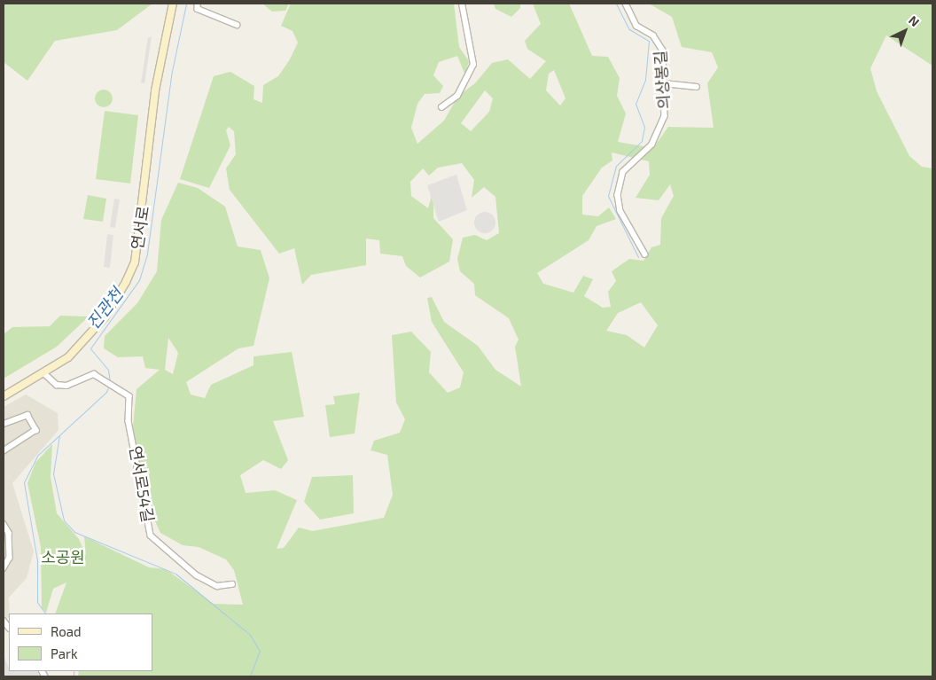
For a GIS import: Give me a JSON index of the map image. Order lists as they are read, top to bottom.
{
  "streets": {
    "main road": ["연서로"],
    "street": ["의상봉길", "연서로54길"]
  },
  "crossings": [
    ["연서로", "연서로54길"]
  ],
  "water": ["진관천"],
  "parks": ["소공원"],
  "legend": ["Road", "Park"],
  "north": "top right"
}
